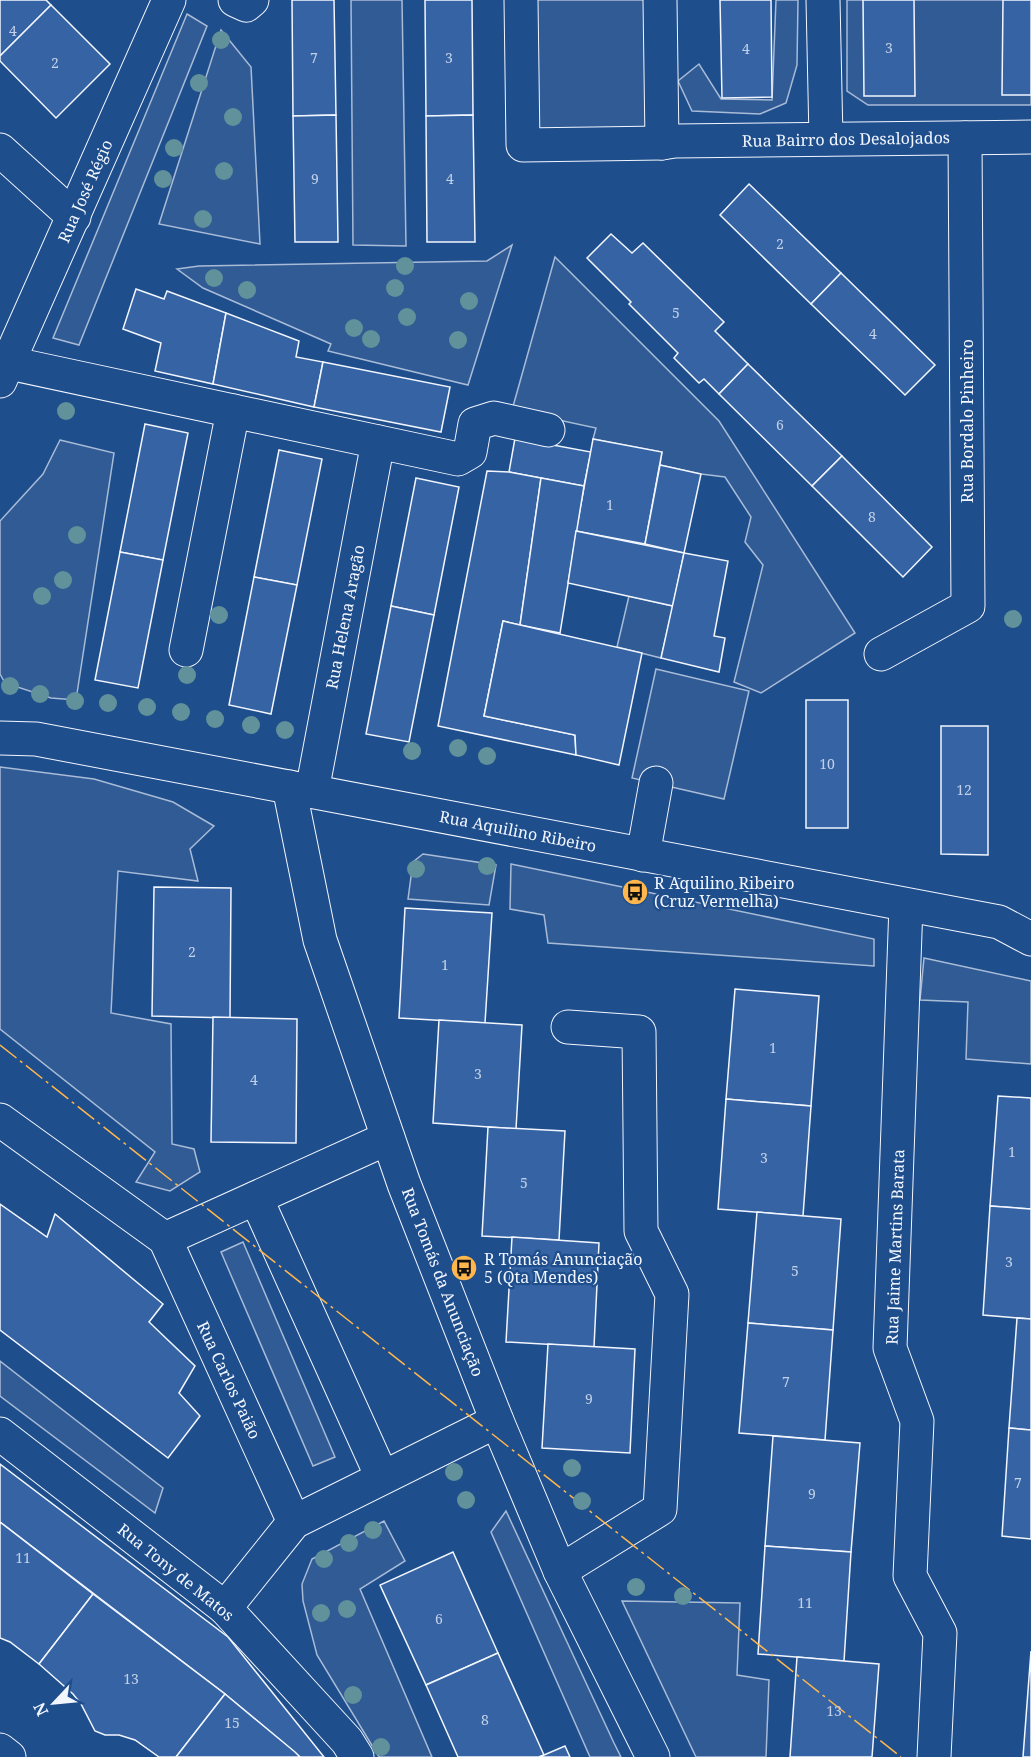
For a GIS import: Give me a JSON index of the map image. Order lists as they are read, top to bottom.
{
  "streets": {
    "street": [
      "Rua Bairro dos Desalojados",
      "Rua José Régio",
      "Rua Bordalo Pinheiro",
      "Rua Helena Aragão",
      "Rua Aquilino Ribeiro",
      "Rua Jaime Martins Barata",
      "Rua Tomás da Anunciação",
      "Rua Carlos Paião",
      "Rua Tony de Matos"
    ]
  },
  "crossings": [
    ["Rua Bairro dos Desalojados", "Rua Bordalo Pinheiro"],
    ["Rua Helena Aragão", "Rua Aquilino Ribeiro"],
    ["Rua Helena Aragão", "Rua Tomás da Anunciação"],
    ["Rua Aquilino Ribeiro", "Rua Jaime Martins Barata"],
    ["Rua Aquilino Ribeiro", "Rua Tomás da Anunciação"]
  ],
  "places": {
    "bus stop": ["R Aquilino Ribeiro (Cruz Vermelha)", "R Tomás Anunciação 5 (Qta Mendes)"]
  },
  "house_numbers": [
    "4",
    "3",
    "4",
    "7",
    "3",
    "2",
    "9",
    "4",
    "2",
    "5",
    "4",
    "6",
    "1",
    "8",
    "10",
    "12",
    "2",
    "1",
    "1",
    "3",
    "4",
    "1",
    "3",
    "5",
    "3",
    "5",
    "7",
    "9",
    "7",
    "9",
    "11",
    "11",
    "6",
    "13",
    "13",
    "8",
    "15"
  ],
  "north": "bottom left"
}
